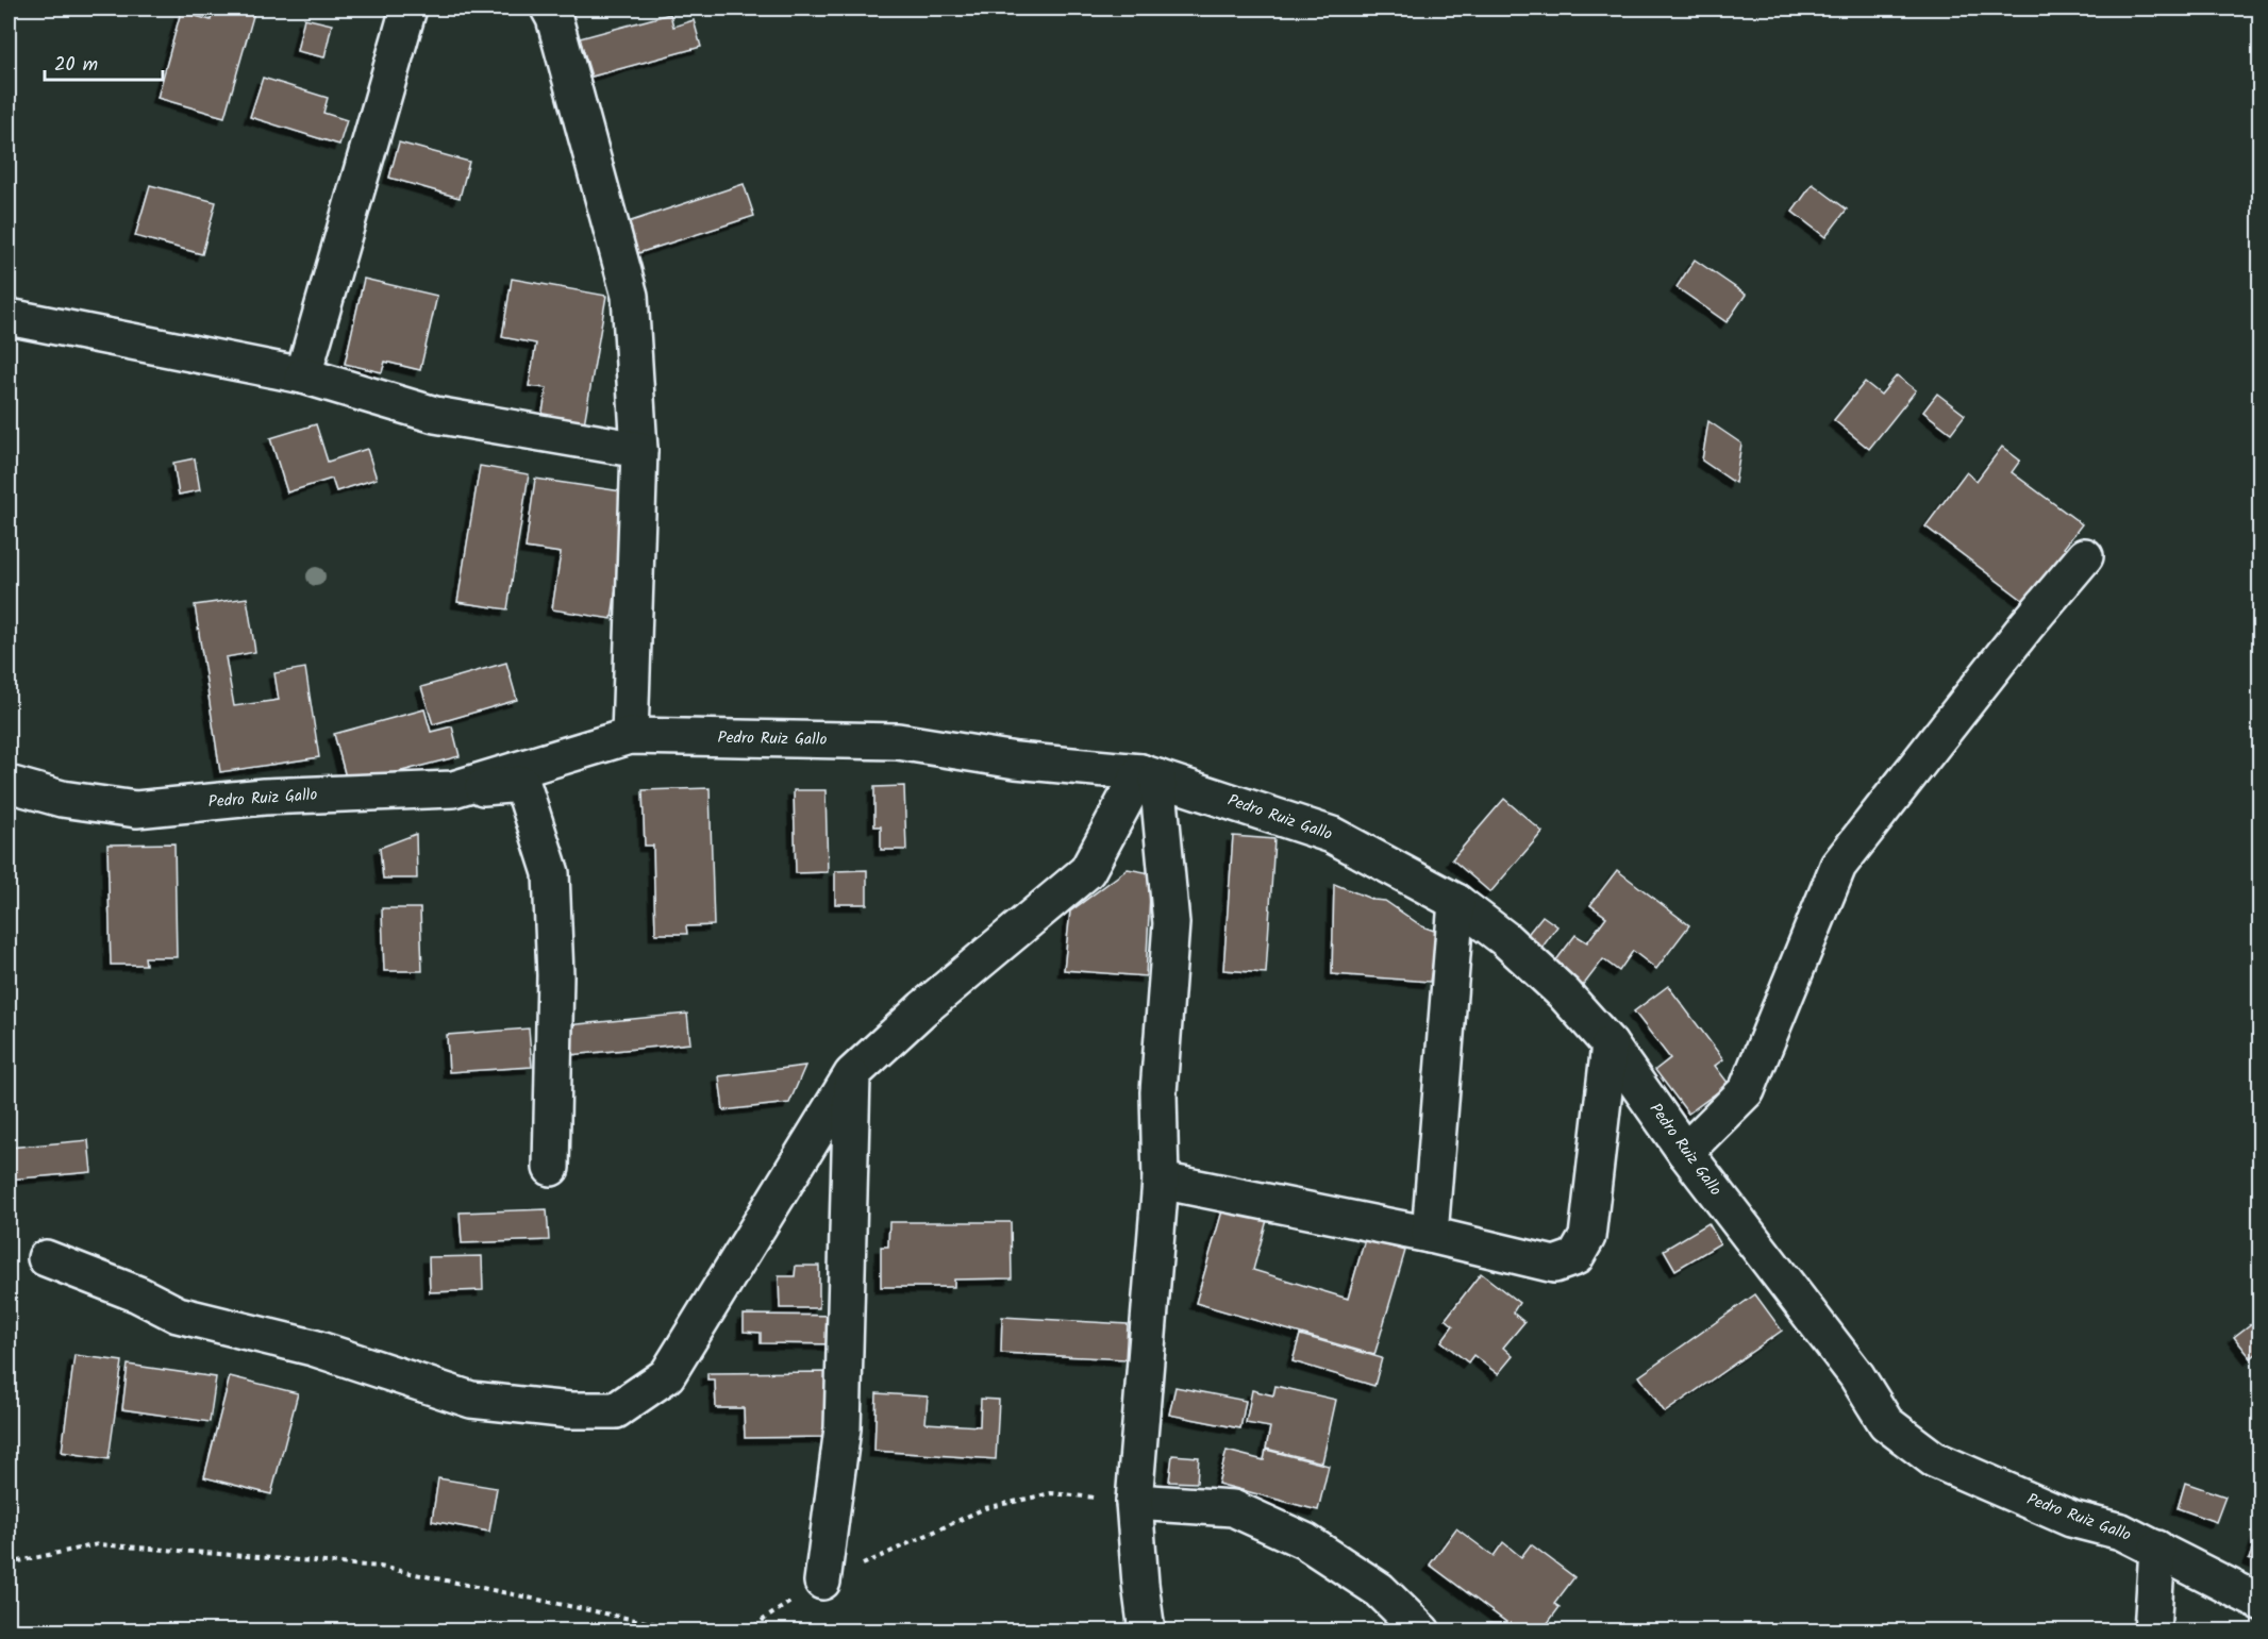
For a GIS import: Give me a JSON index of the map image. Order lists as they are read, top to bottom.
{
  "streets": {
    "street": ["Pedro Ruiz Gallo"]
  },
  "scale_bar": "20 m"
}
